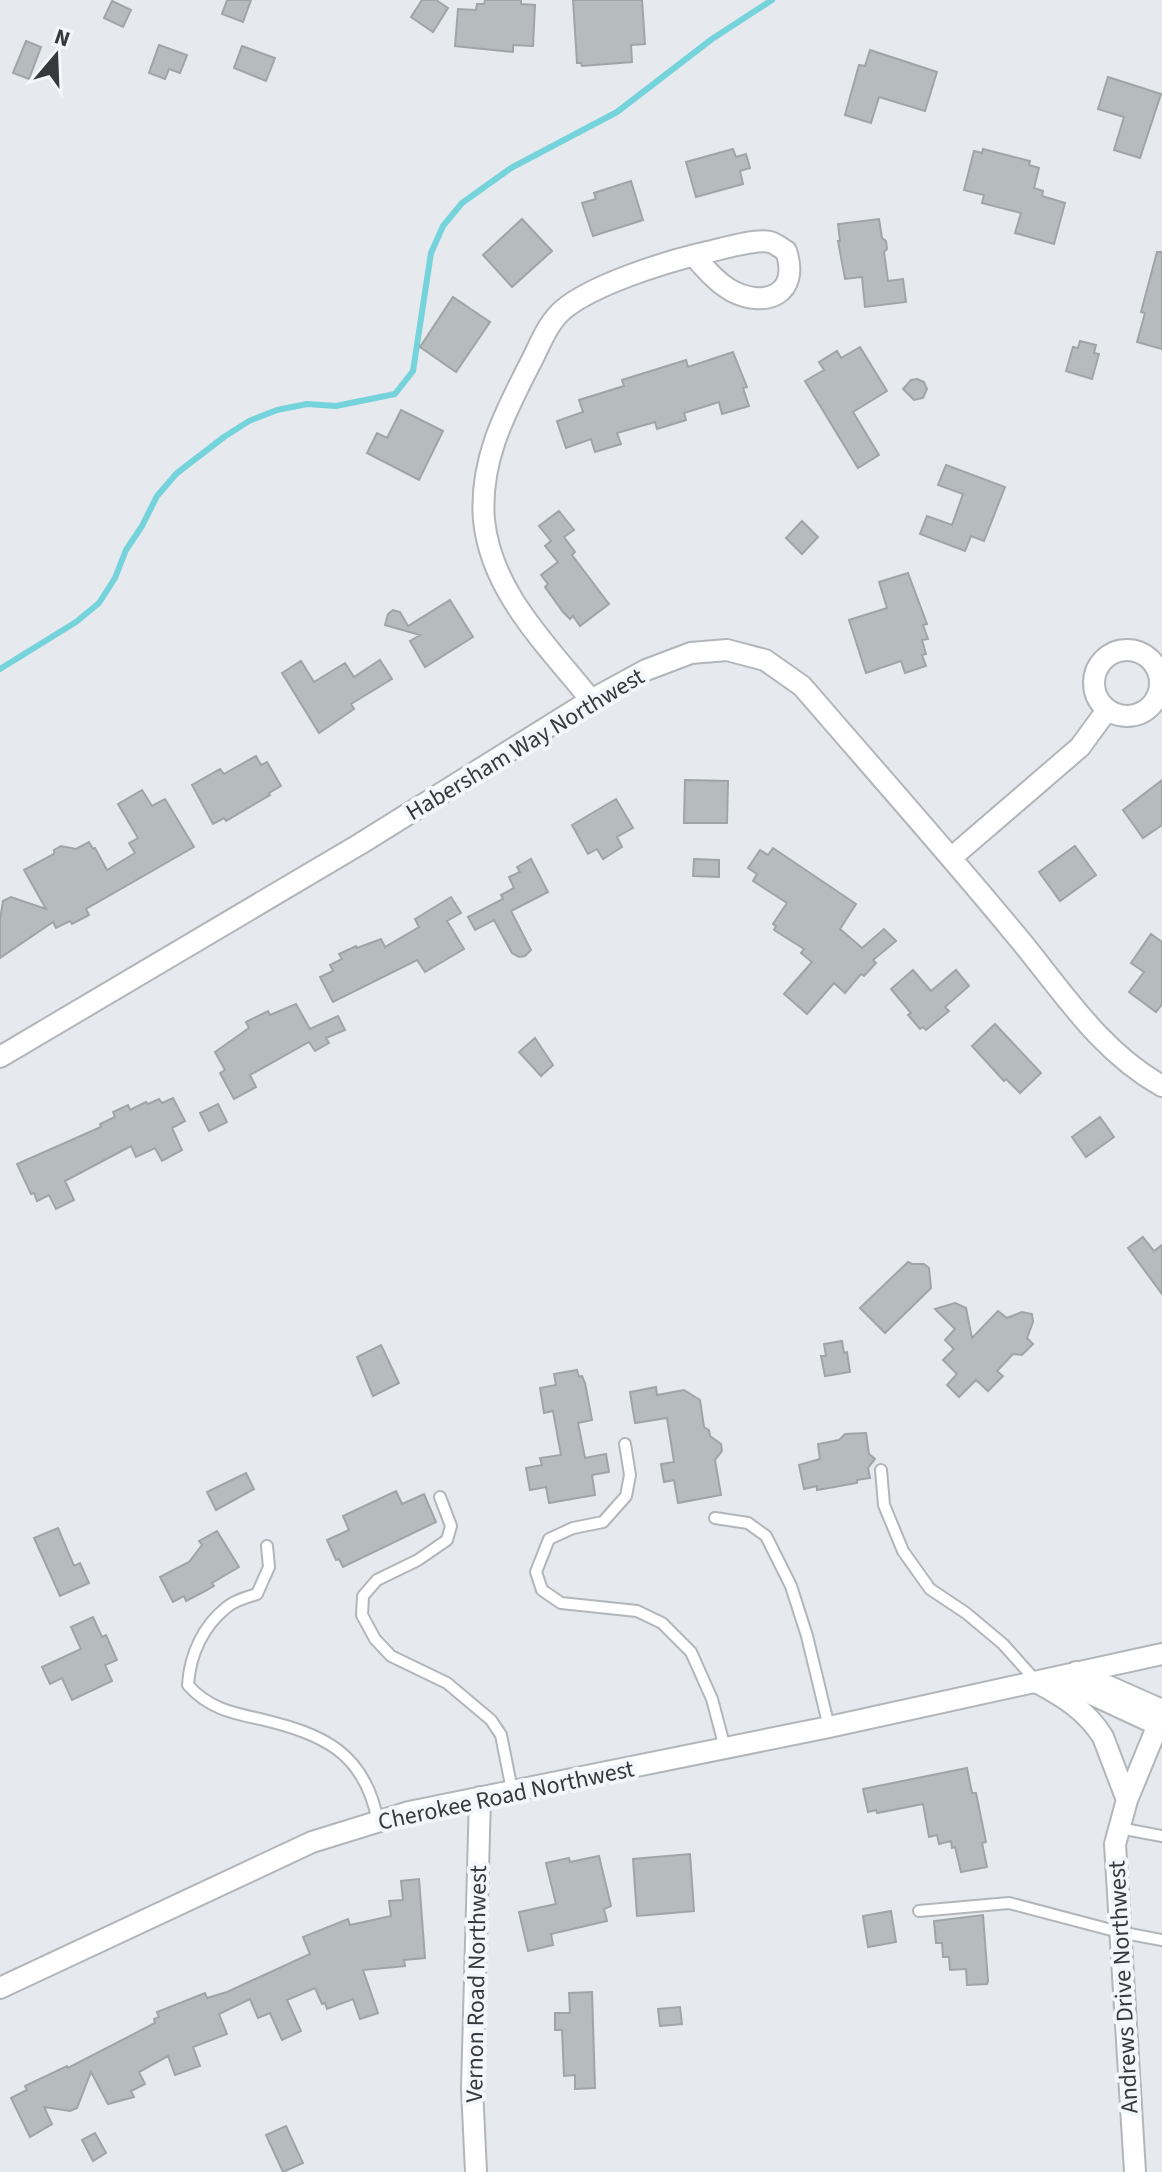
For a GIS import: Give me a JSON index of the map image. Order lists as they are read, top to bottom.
{
  "streets": {
    "street": [
      "Habersham Way Northwest",
      "Cherokee Road Northwest",
      "Vernon Road Northwest",
      "Andrews Drive Northwest"
    ]
  },
  "crossings": [
    ["Cherokee Road Northwest", "Vernon Road Northwest"]
  ],
  "north": "top"
}
